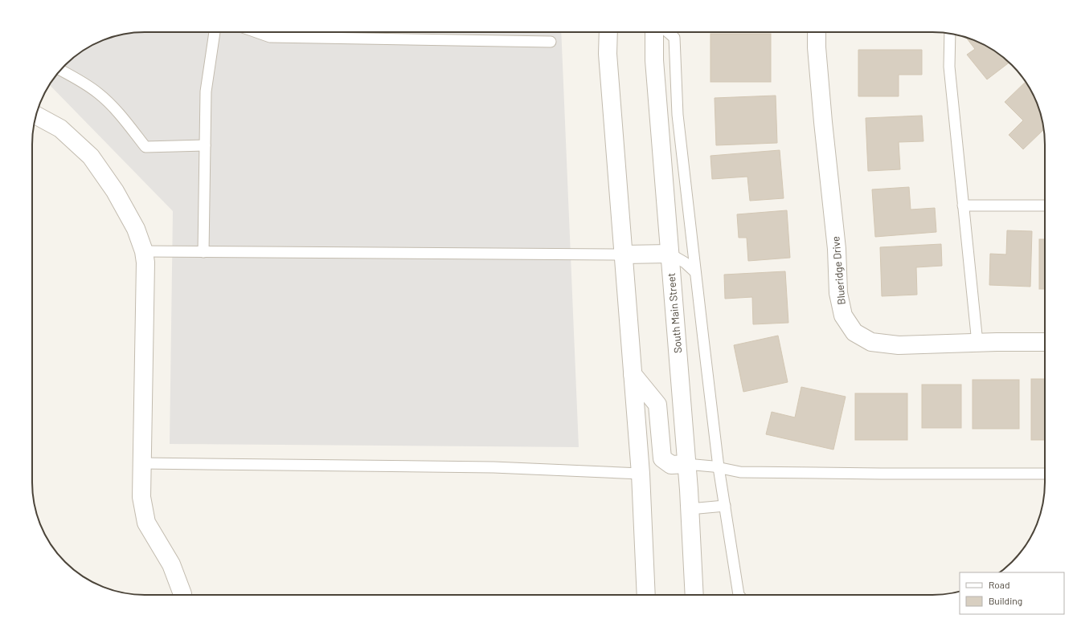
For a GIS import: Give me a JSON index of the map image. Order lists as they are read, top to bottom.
{
  "streets": {
    "street": ["Blueridge Drive", "South Main Street"]
  },
  "legend": ["Road", "Building"]
}
